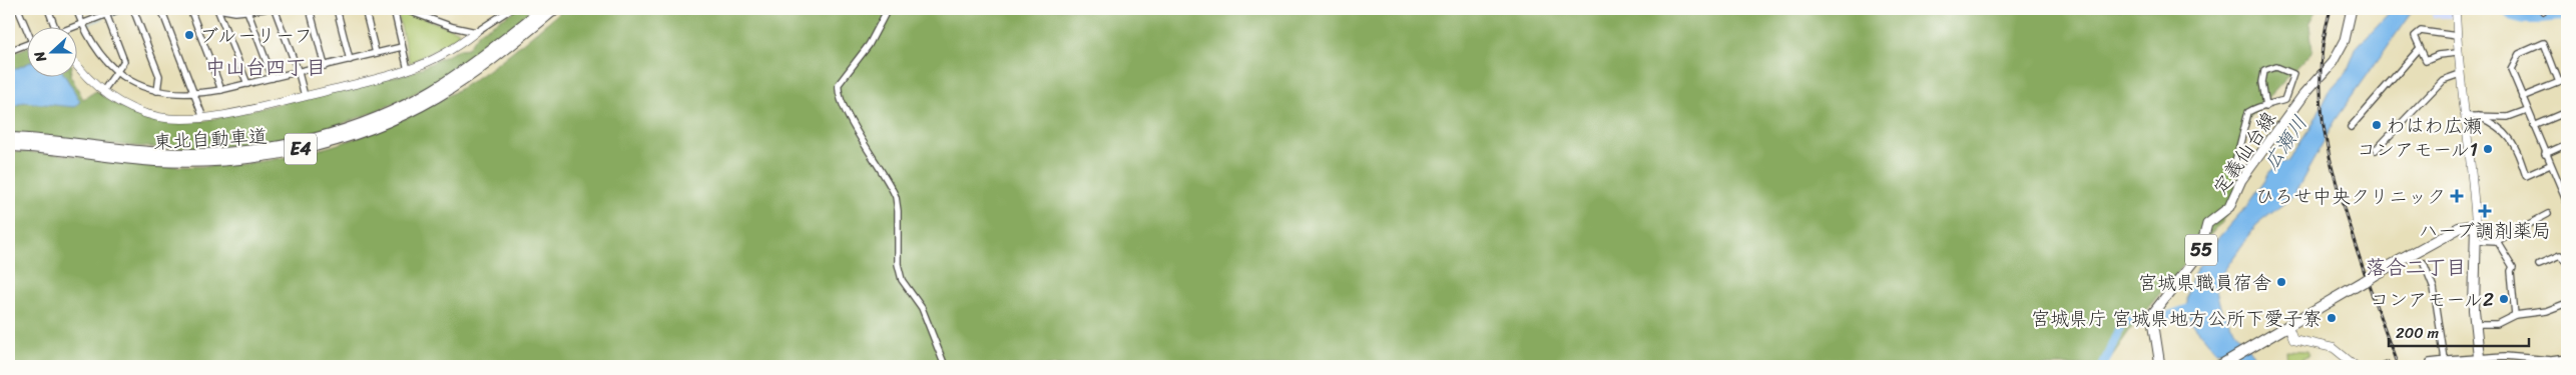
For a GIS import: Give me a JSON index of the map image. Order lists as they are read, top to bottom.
{
  "streets": {
    "highway": ["東北自動車道", "E4"],
    "main road": ["定義仙台線", "55"]
  },
  "districts": ["中山台四丁目", "落合二丁目"],
  "water": ["広瀬川"],
  "places": {
    "other": [
      "ブルーリーフ",
      "わはわ広瀬",
      "コンアモール1",
      "宮城県職員宿舎",
      "コンアモール2",
      "宮城県庁 宮城県地方公所下愛子寮"
    ],
    "health": ["ひろせ中央クリニック", "ハーブ調剤薬局"]
  },
  "scale_bar": "200 m",
  "north": "left"
}
